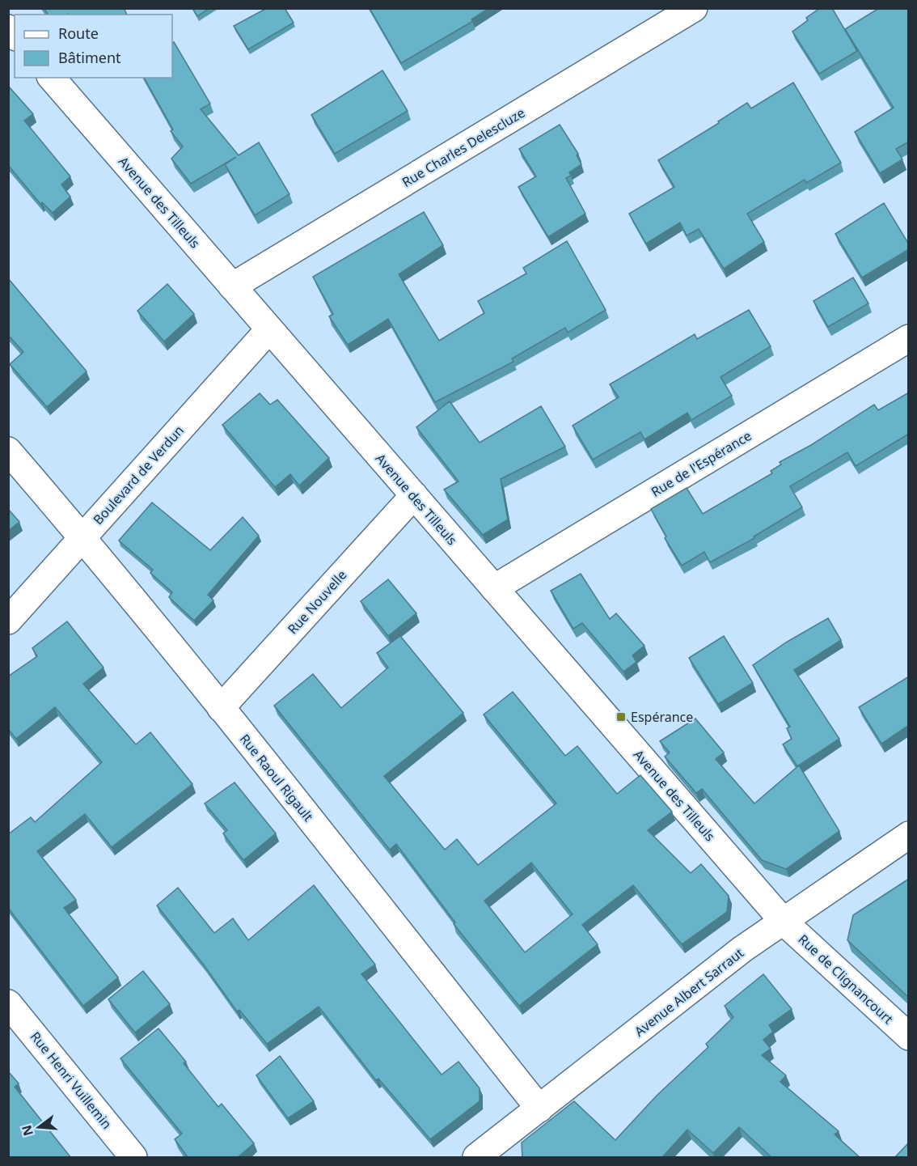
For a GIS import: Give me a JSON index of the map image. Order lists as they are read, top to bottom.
{
  "streets": {
    "street": [
      "Rue Charles Delescluze",
      "Avenue des Tilleuls",
      "Rue de l'Espérance",
      "Boulevard de Verdun",
      "Rue Nouvelle",
      "Rue Raoul Rigault",
      "Rue de Clignancourt",
      "Avenue Albert Sarraut",
      "Rue Henri Vuillemin"
    ]
  },
  "crossings": [
    ["Rue Charles Delescluze", "Avenue des Tilleuls"],
    ["Avenue des Tilleuls", "Rue de l'Espérance"],
    ["Avenue des Tilleuls", "Boulevard de Verdun"],
    ["Avenue des Tilleuls", "Rue Nouvelle"],
    ["Avenue des Tilleuls", "Rue de Clignancourt"],
    ["Avenue des Tilleuls", "Avenue Albert Sarraut"],
    ["Boulevard de Verdun", "Rue Raoul Rigault"],
    ["Rue Nouvelle", "Rue Raoul Rigault"],
    ["Rue Raoul Rigault", "Avenue Albert Sarraut"],
    ["Rue de Clignancourt", "Avenue Albert Sarraut"]
  ],
  "places": {
    "transit": ["Espérance"]
  },
  "legend": ["Route", "Bâtiment"],
  "north": "left"
}
